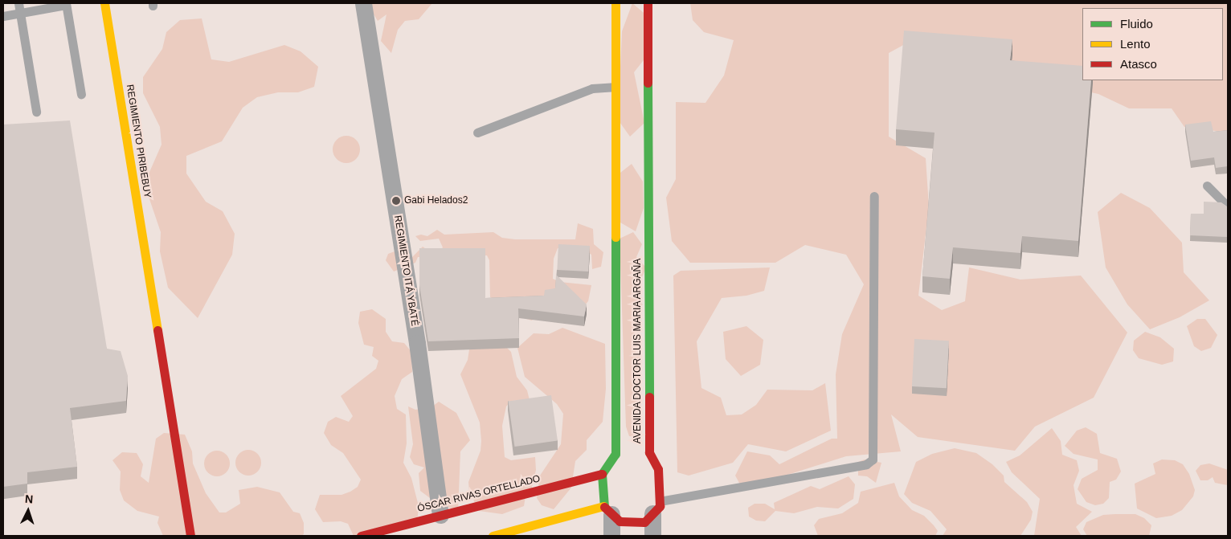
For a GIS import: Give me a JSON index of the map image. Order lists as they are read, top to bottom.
{
  "streets": {
    "street": [
      "REGIMIENTO PIRIBEBUY",
      "REGIMIENTO ITÁ YBATÉ",
      "AVENIDA DOCTOR LUIS MARIA ARGAÑA",
      "ÓSCAR RIVAS ORTELLADO"
    ]
  },
  "crossings": [
    ["REGIMIENTO ITÁ YBATÉ", "ÓSCAR RIVAS ORTELLADO"]
  ],
  "places": ["Gabi Helados2"],
  "legend": ["Fluido", "Lento", "Atasco"],
  "north": "top"
}
